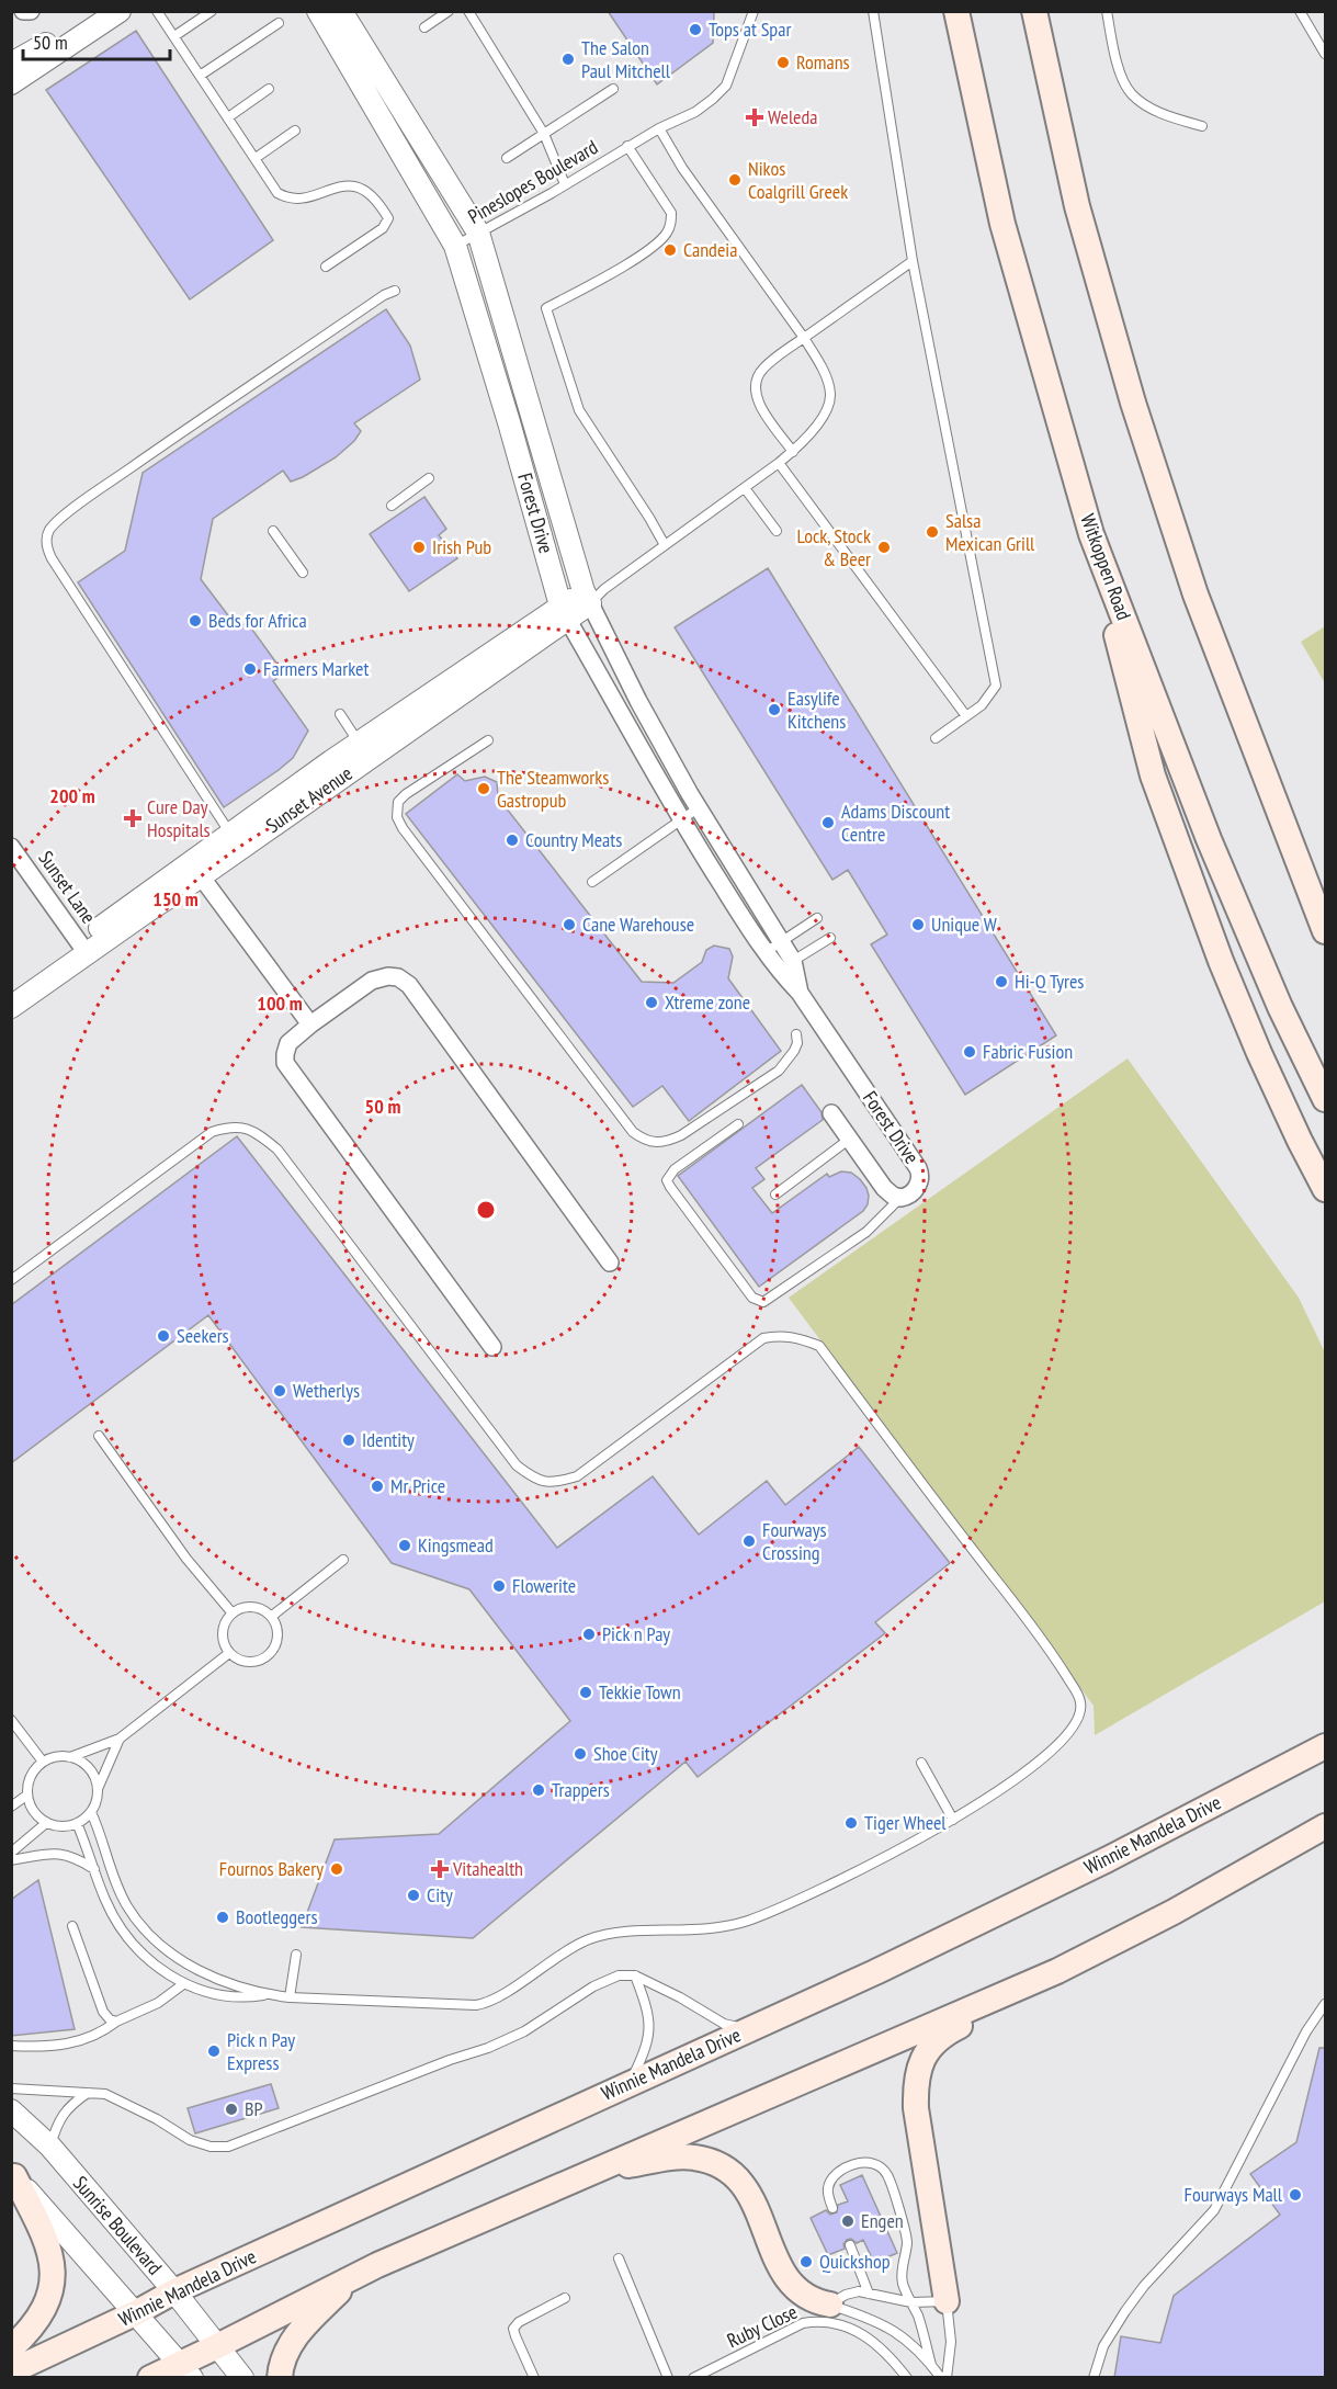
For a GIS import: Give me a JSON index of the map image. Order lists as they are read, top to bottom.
{
  "streets": {
    "main road": ["Witkoppen Road", "Winnie Mandela Drive"],
    "street": [
      "Forest Drive",
      "Sunset Avenue",
      "Sunset Lane",
      "Sunrise Boulevard"
    ],
    "lane": ["Pineslopes Boulevard", "Ruby Close"]
  },
  "crossings": [
    ["Pineslopes Boulevard", "Forest Drive"],
    ["Pineslopes Boulevard", "Sunset Avenue"],
    ["Forest Drive", "Sunset Avenue"],
    ["Sunset Avenue", "Sunset Lane"],
    ["Winnie Mandela Drive", "Sunrise Boulevard"]
  ],
  "places": {
    "other": [
      "Tops at Spar",
      "The Salon Paul Mitchell",
      "Romans",
      "Nikos Coalgrill Greek",
      "Candeia",
      "Salsa Mexican Grill",
      "Irish Pub",
      "Lock, Stock & Beer",
      "Beds for Africa",
      "Farmers Market",
      "Easylife Kitchens",
      "The Steamworks Gastropub",
      "Adams Discount Centre",
      "Country Meats",
      "Cane Warehouse",
      "Unique W",
      "Hi-Q Tyres",
      "Xtreme zone",
      "Fabric Fusion",
      "Seekers",
      "Wetherlys",
      "Identity",
      "Mr Price",
      "Fourways Crossing",
      "Kingsmead",
      "Flowerite",
      "Pick n Pay",
      "Tekkie Town",
      "Shoe City",
      "Trappers",
      "Tiger Wheel",
      "Fournos Bakery",
      "City",
      "Bootleggers",
      "Pick n Pay Express",
      "BP",
      "Fourways Mall",
      "Engen",
      "Quickshop"
    ],
    "health": ["Weleda", "Cure Day Hospitals", "Vitahealth"]
  },
  "scale_bar": "50 m",
  "rings": [
    "200 m",
    "150 m",
    "100 m",
    "50 m"
  ]
}
